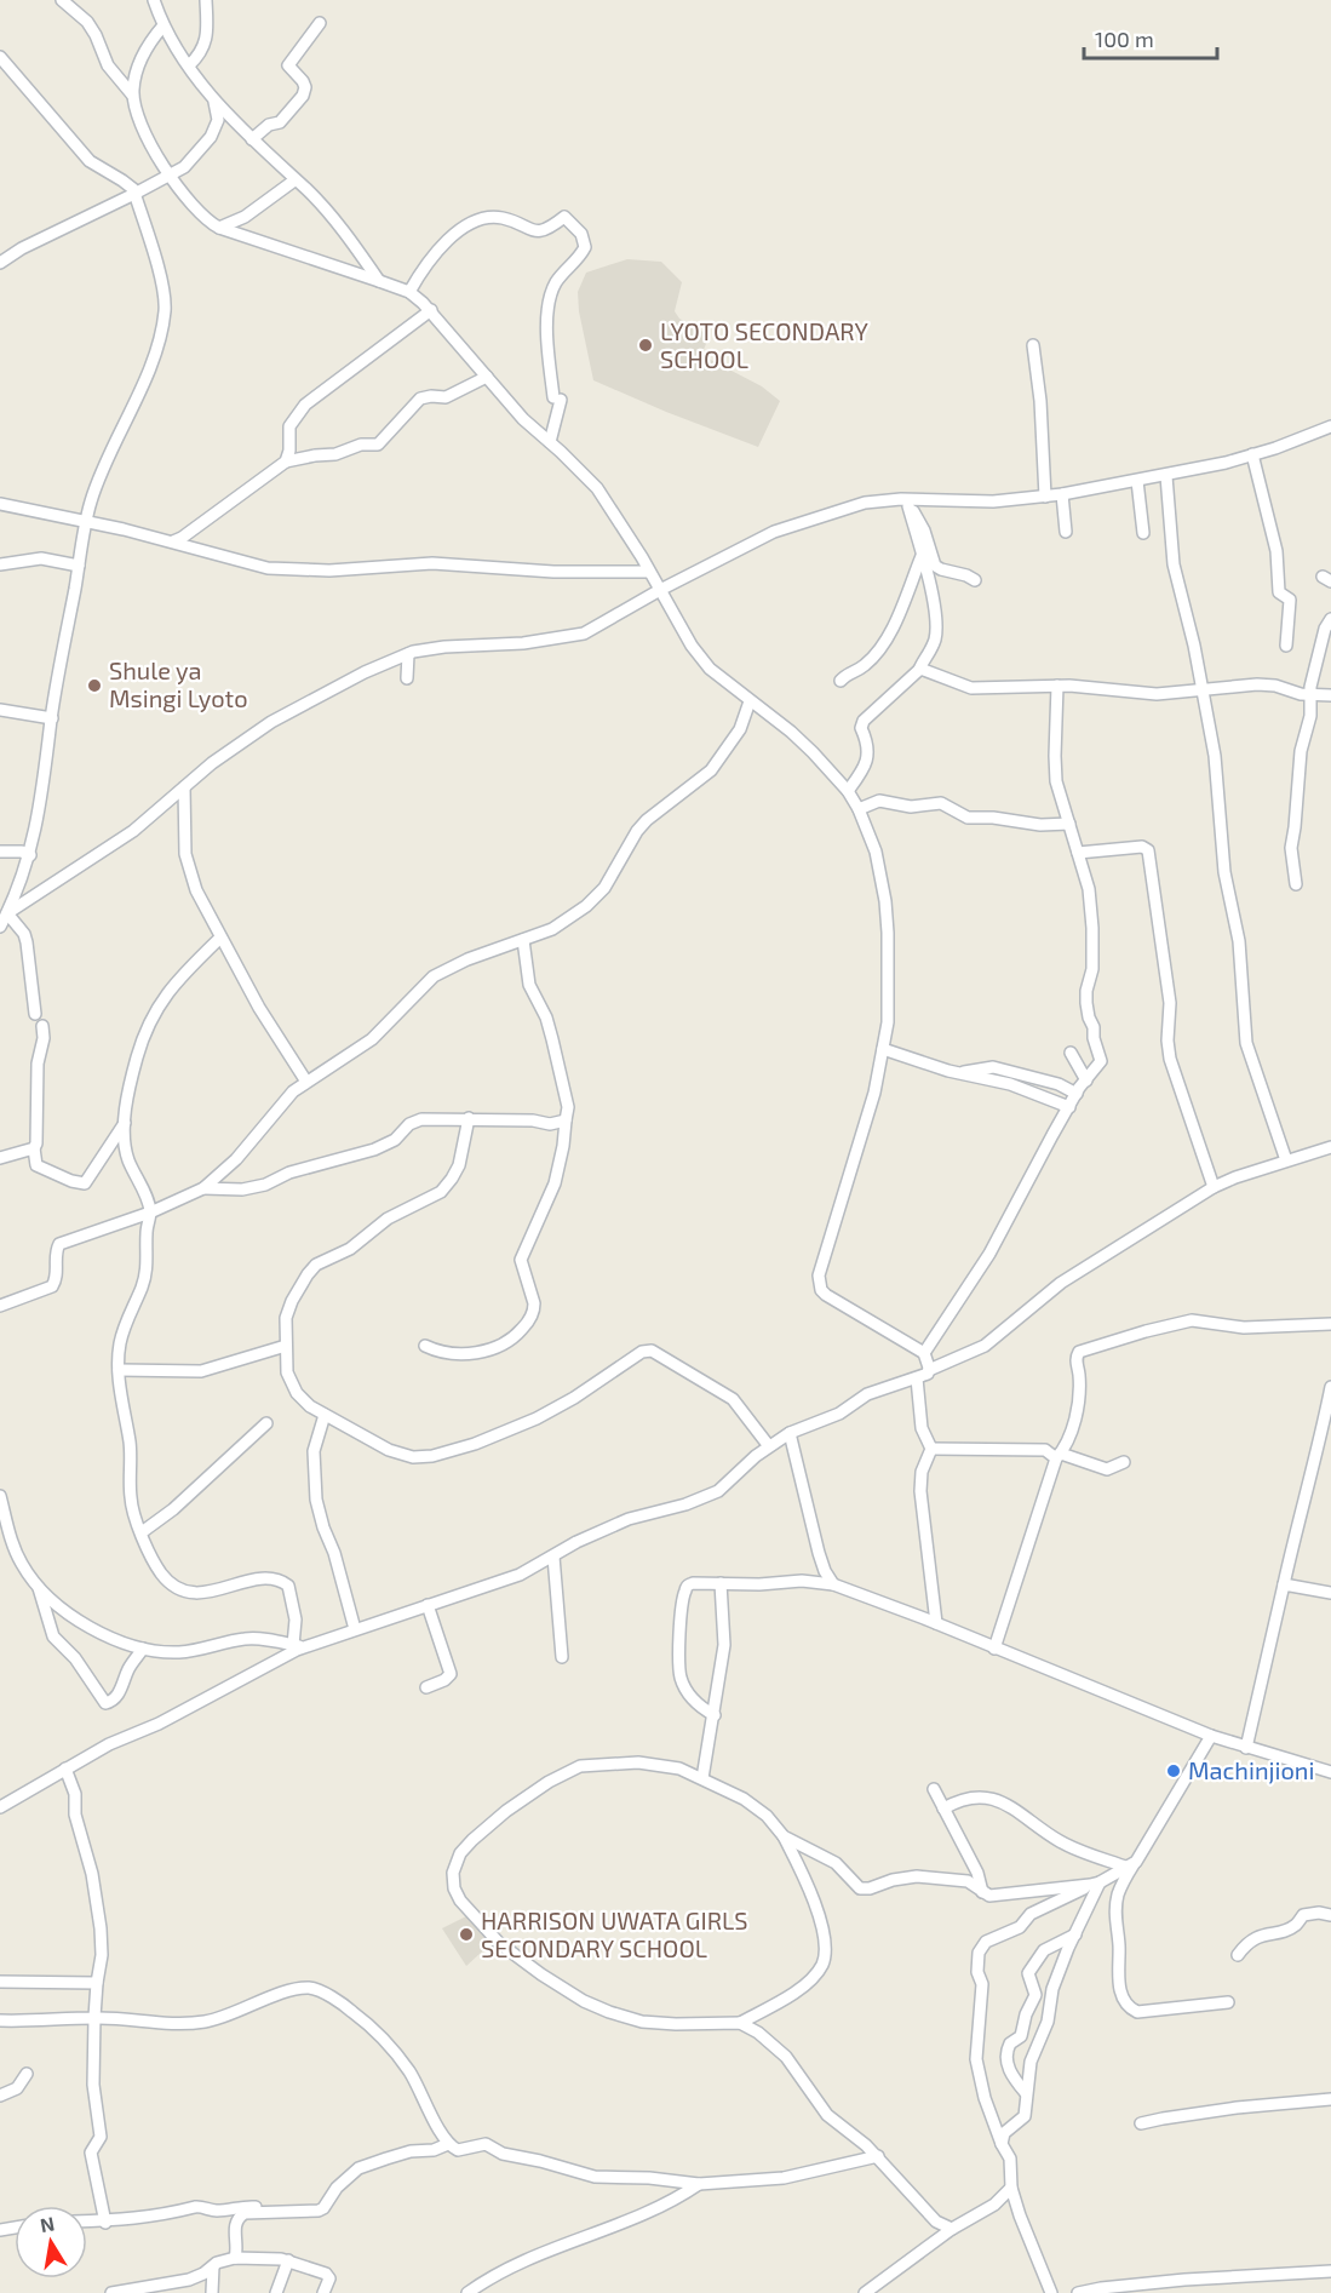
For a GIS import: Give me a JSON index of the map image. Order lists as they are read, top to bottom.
{
  "places": [
    "LYOTO SECONDARY SCHOOL",
    "Shule ya Msingi Lyoto",
    "Machinjioni",
    "HARRISON UWATA GIRLS SECONDARY SCHOOL"
  ],
  "scale_bar": "100 m",
  "north": "top"
}
